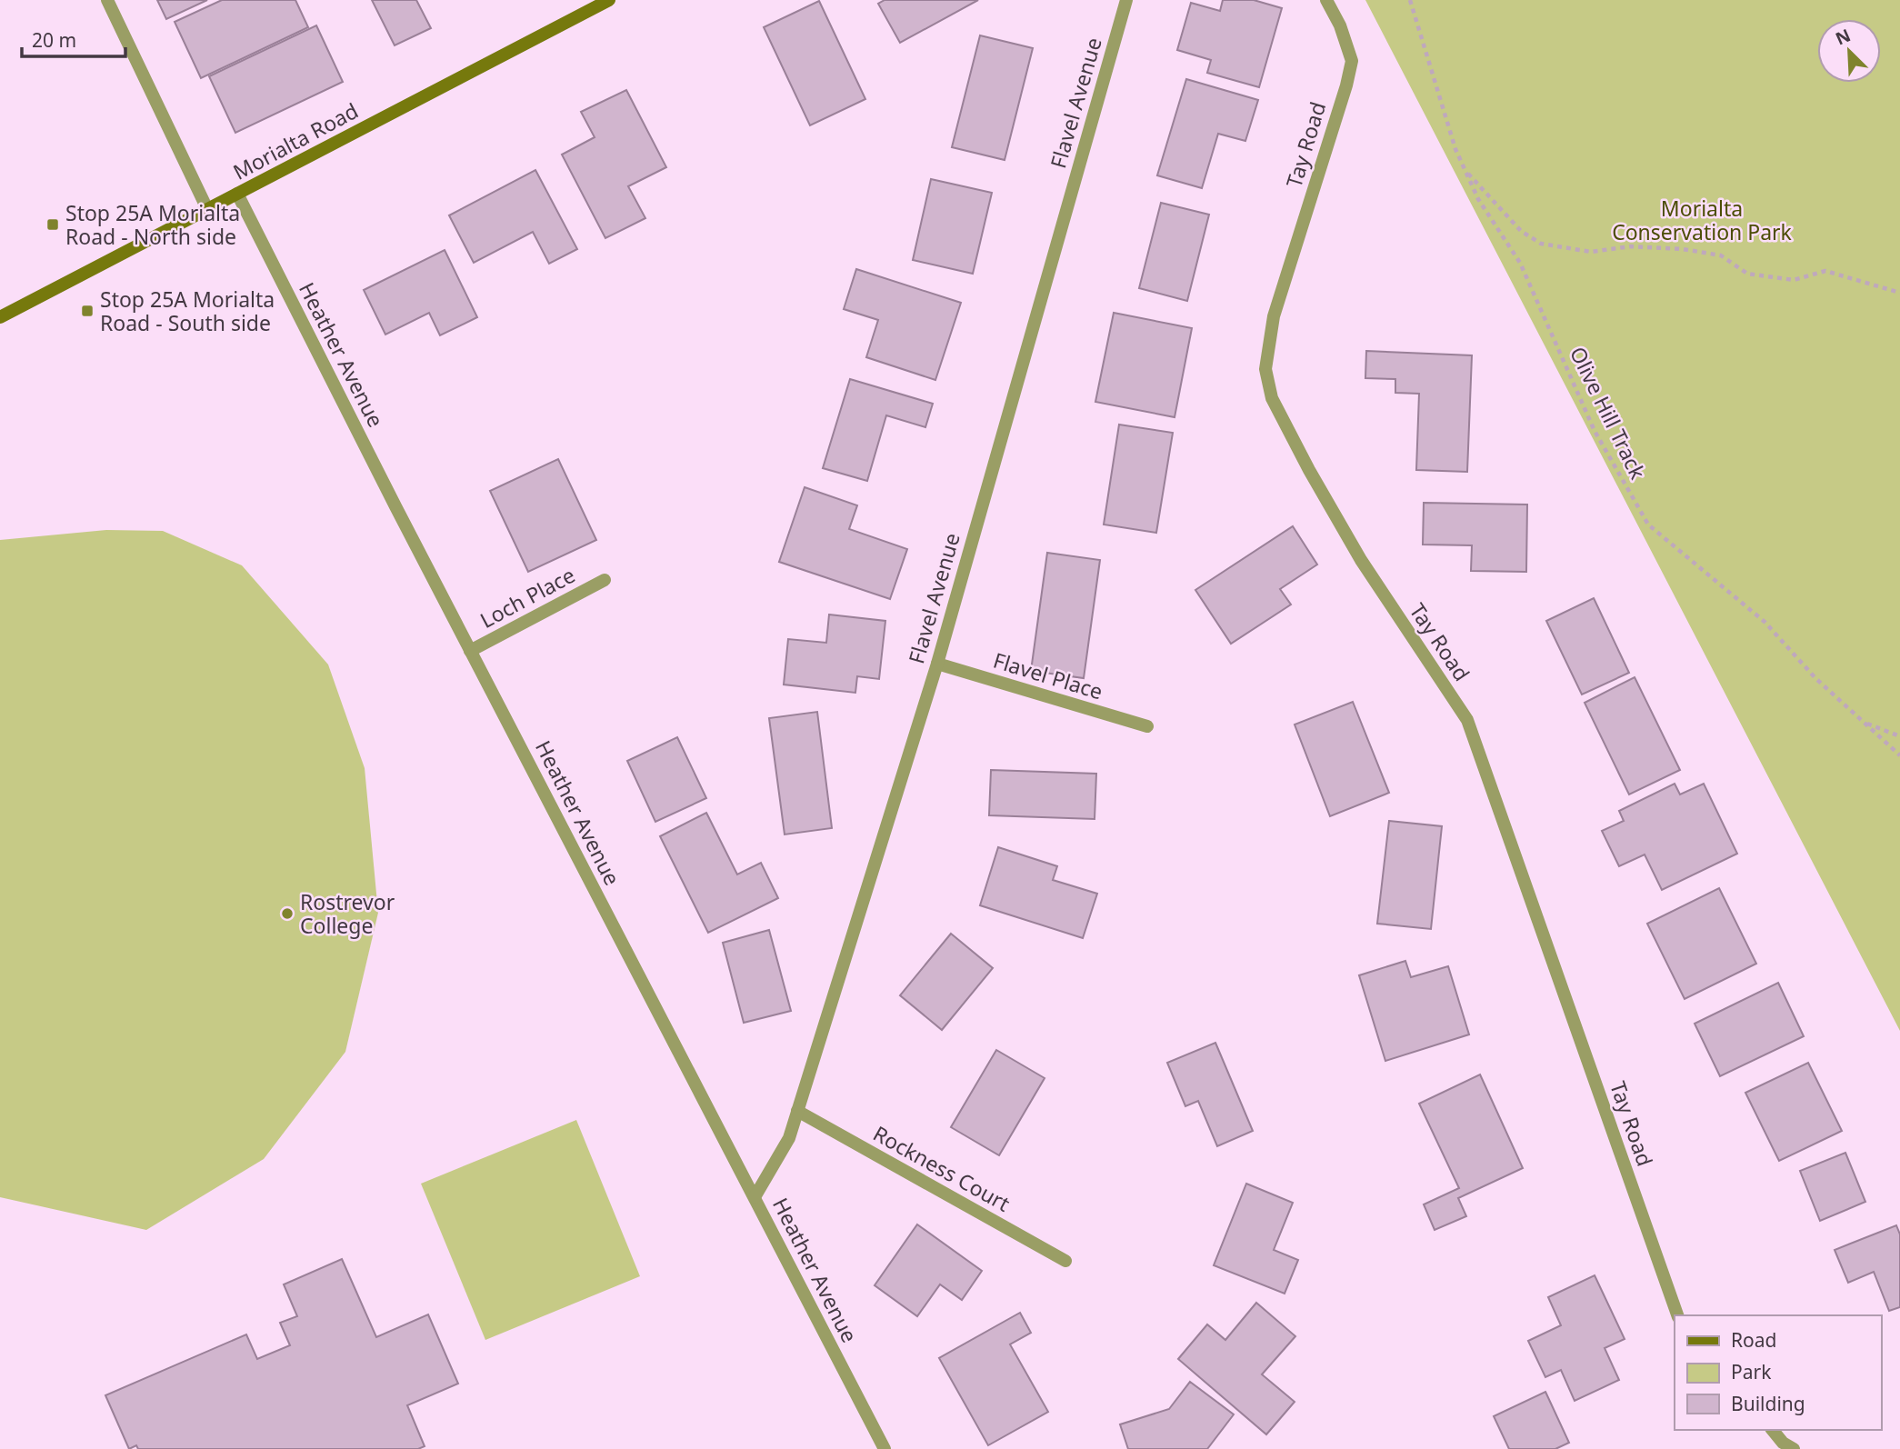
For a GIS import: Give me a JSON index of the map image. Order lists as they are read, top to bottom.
{
  "streets": {
    "main road": ["Morialta Road"],
    "street": [
      "Flavel Avenue",
      "Tay Road",
      "Heather Avenue",
      "Loch Place",
      "Flavel Place",
      "Rockness Court"
    ],
    "path": ["Olive Hill Track"]
  },
  "crossings": [
    ["Flavel Avenue", "Heather Avenue"],
    ["Flavel Avenue", "Flavel Place"],
    ["Flavel Avenue", "Rockness Court"],
    ["Morialta Road", "Heather Avenue"],
    ["Heather Avenue", "Loch Place"]
  ],
  "parks": ["Morialta Conservation Park"],
  "places": {
    "transit": ["Stop 25A Morialta Road - North side", "Stop 25A Morialta Road - South side"],
    "other": ["Rostrevor College"]
  },
  "legend": ["Road", "Park", "Building"],
  "scale_bar": "20 m",
  "north": "top left"
}
